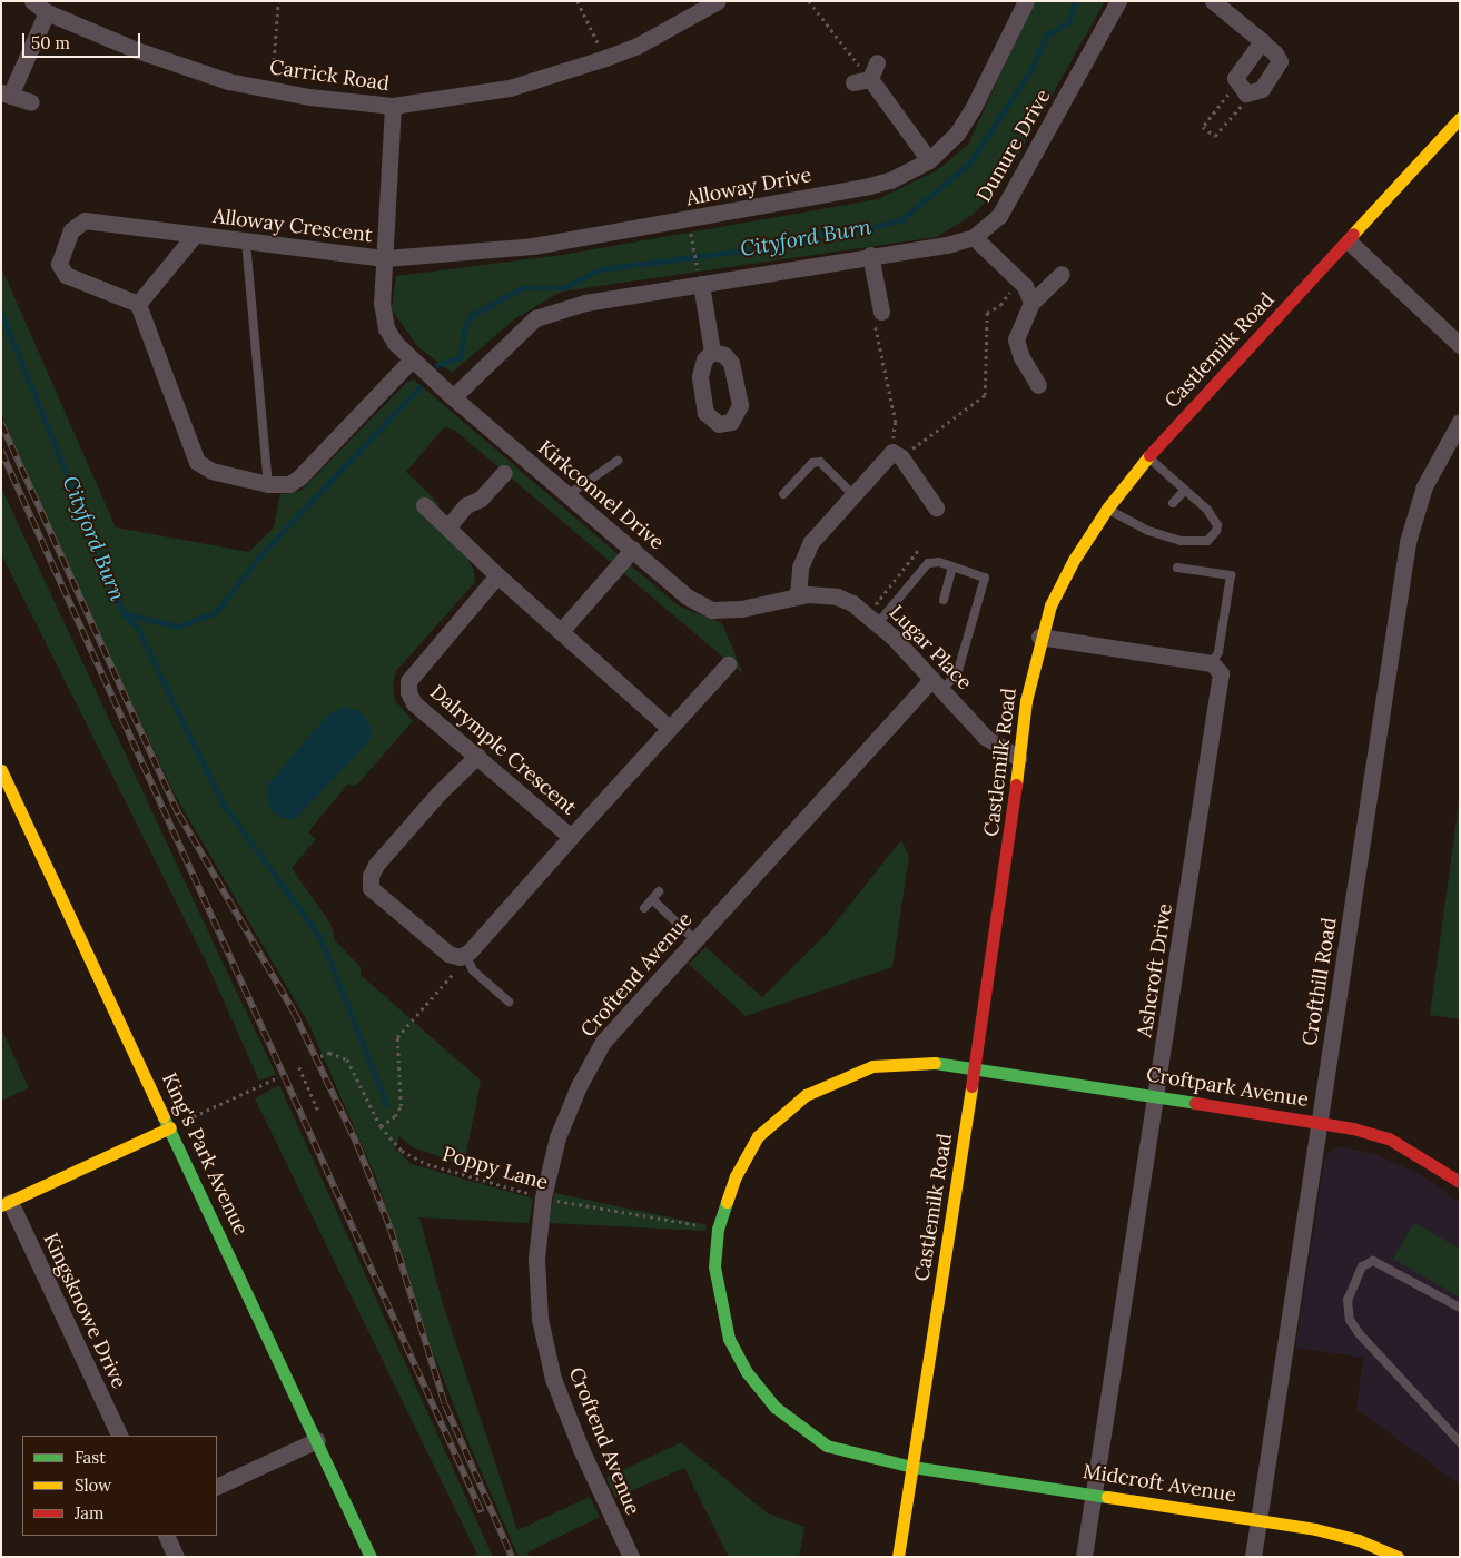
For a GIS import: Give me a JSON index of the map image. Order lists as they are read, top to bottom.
{
  "streets": {
    "street": [
      "Carrick Road",
      "Dunure Drive",
      "Alloway Drive",
      "Alloway Crescent",
      "Castlemilk Road",
      "Kirkconnel Drive",
      "Lugar Place",
      "Dalrymple Crescent",
      "Ashcroft Drive",
      "Croftend Avenue",
      "Crofthill Road",
      "Croftpark Avenue",
      "King's Park Avenue",
      "Kingsknowe Drive",
      "Midcroft Avenue"
    ],
    "path": ["Poppy Lane"]
  },
  "crossings": [
    ["Carrick Road", "Kirkconnel Drive"],
    ["Dunure Drive", "Kirkconnel Drive"],
    ["Alloway Drive", "Alloway Crescent"],
    ["Alloway Drive", "Kirkconnel Drive"],
    ["Alloway Crescent", "Kirkconnel Drive"],
    ["Castlemilk Road", "Lugar Place"],
    ["Castlemilk Road", "Croftpark Avenue"],
    ["Castlemilk Road", "Midcroft Avenue"],
    ["Kirkconnel Drive", "Lugar Place"],
    ["Lugar Place", "Croftend Avenue"],
    ["Ashcroft Drive", "Croftpark Avenue"],
    ["Ashcroft Drive", "Midcroft Avenue"],
    ["Croftend Avenue", "Poppy Lane"],
    ["Crofthill Road", "Croftpark Avenue"],
    ["Crofthill Road", "Midcroft Avenue"],
    ["Croftpark Avenue", "Poppy Lane"],
    ["Croftpark Avenue", "Midcroft Avenue"],
    ["Poppy Lane", "Midcroft Avenue"]
  ],
  "water": ["Cityford Burn"],
  "legend": ["Fast", "Slow", "Jam"],
  "scale_bar": "50 m"
}
